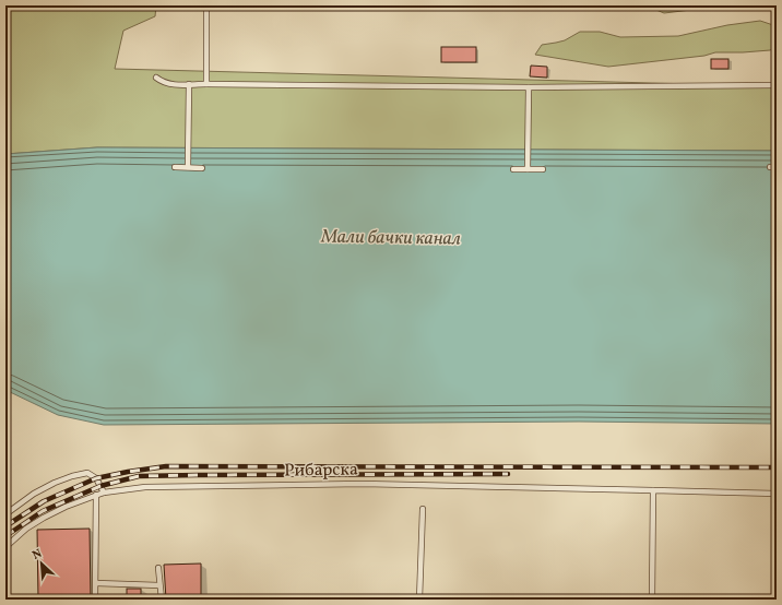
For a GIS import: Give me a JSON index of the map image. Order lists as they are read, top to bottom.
{
  "streets": {
    "lane": ["Рибарска"]
  },
  "water": ["Мали бачки канал"],
  "north": "top left"
}
